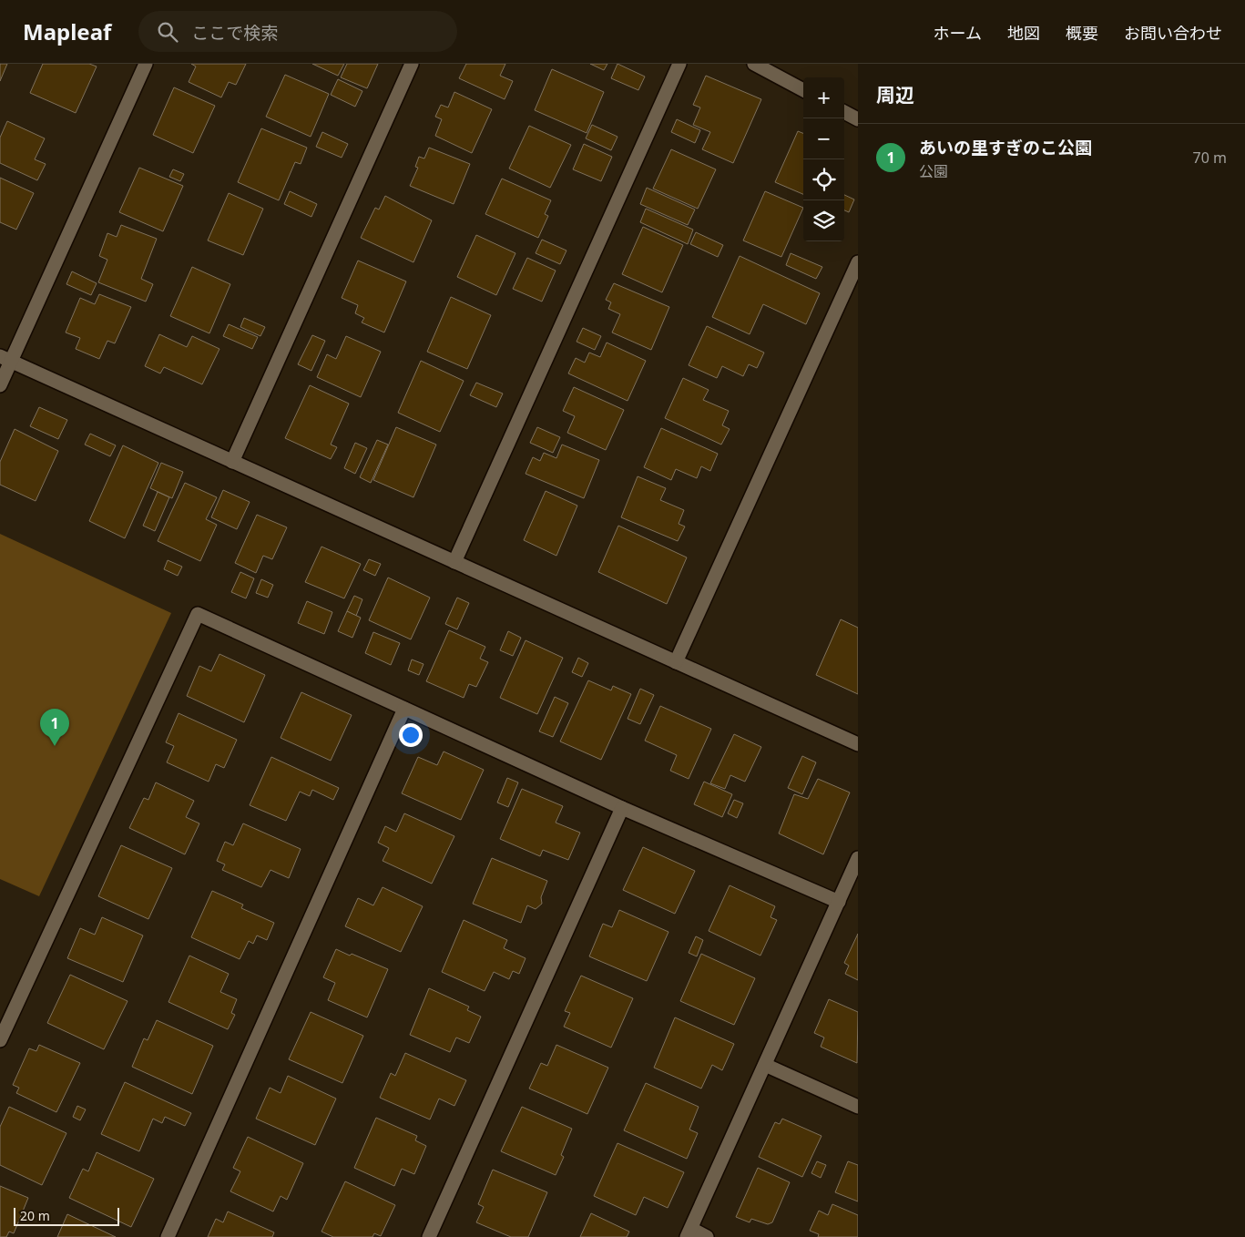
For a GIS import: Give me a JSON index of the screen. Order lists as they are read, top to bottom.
{
  "scale_bar": "20 m",
  "page": {
    "header": "Mapleaf",
    "search": "ここで検索",
    "nav": [
      "ホーム",
      "地図",
      "概要",
      "お問い合わせ"
    ],
    "heading": "周辺",
    "map_buttons": ["+", "−"],
    "list": [
      {
        "mark": "1",
        "name": "あいの里すぎのこ公園",
        "note": "公園",
        "value": "70 m"
      }
    ],
    "pins": "1",
    "scale": "20 m"
  }
}
